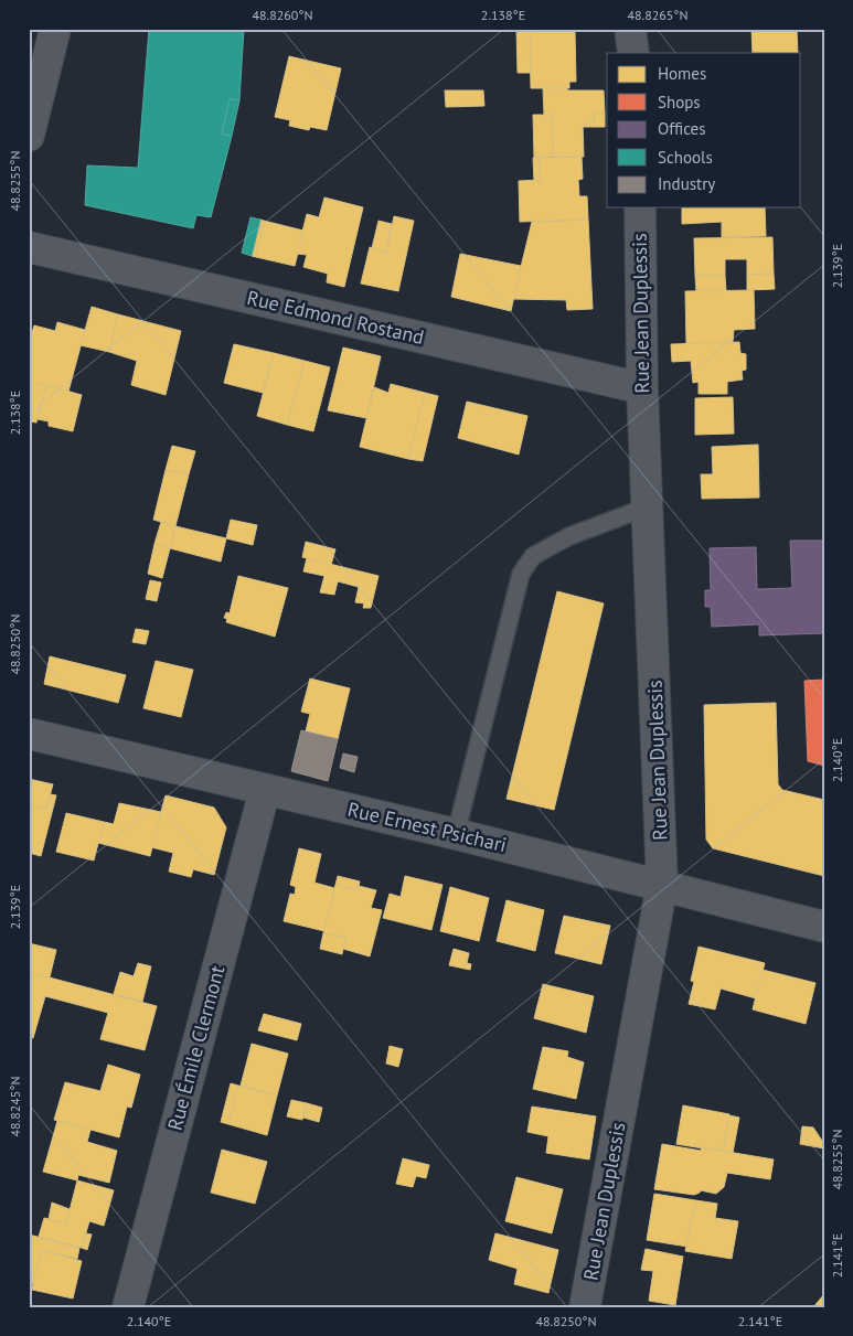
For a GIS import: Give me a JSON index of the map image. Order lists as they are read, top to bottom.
{
  "streets": {
    "street": [
      "Rue Jean Duplessis",
      "Rue Edmond Rostand",
      "Rue Ernest Psichari",
      "Rue Émile Clermont"
    ]
  },
  "crossings": [
    ["Rue Jean Duplessis", "Rue Edmond Rostand"],
    ["Rue Jean Duplessis", "Rue Ernest Psichari"],
    ["Rue Ernest Psichari", "Rue Émile Clermont"]
  ],
  "legend": [
    "Homes",
    "Shops",
    "Offices",
    "Schools",
    "Industry"
  ],
  "coordinates": [
    "48.8260°N",
    "2.138°E",
    "48.8265°N",
    "48.8255°N",
    "2.139°E",
    "48.8250°N",
    "2.140°E",
    "48.8245°N",
    "2.141°E"
  ]
}
